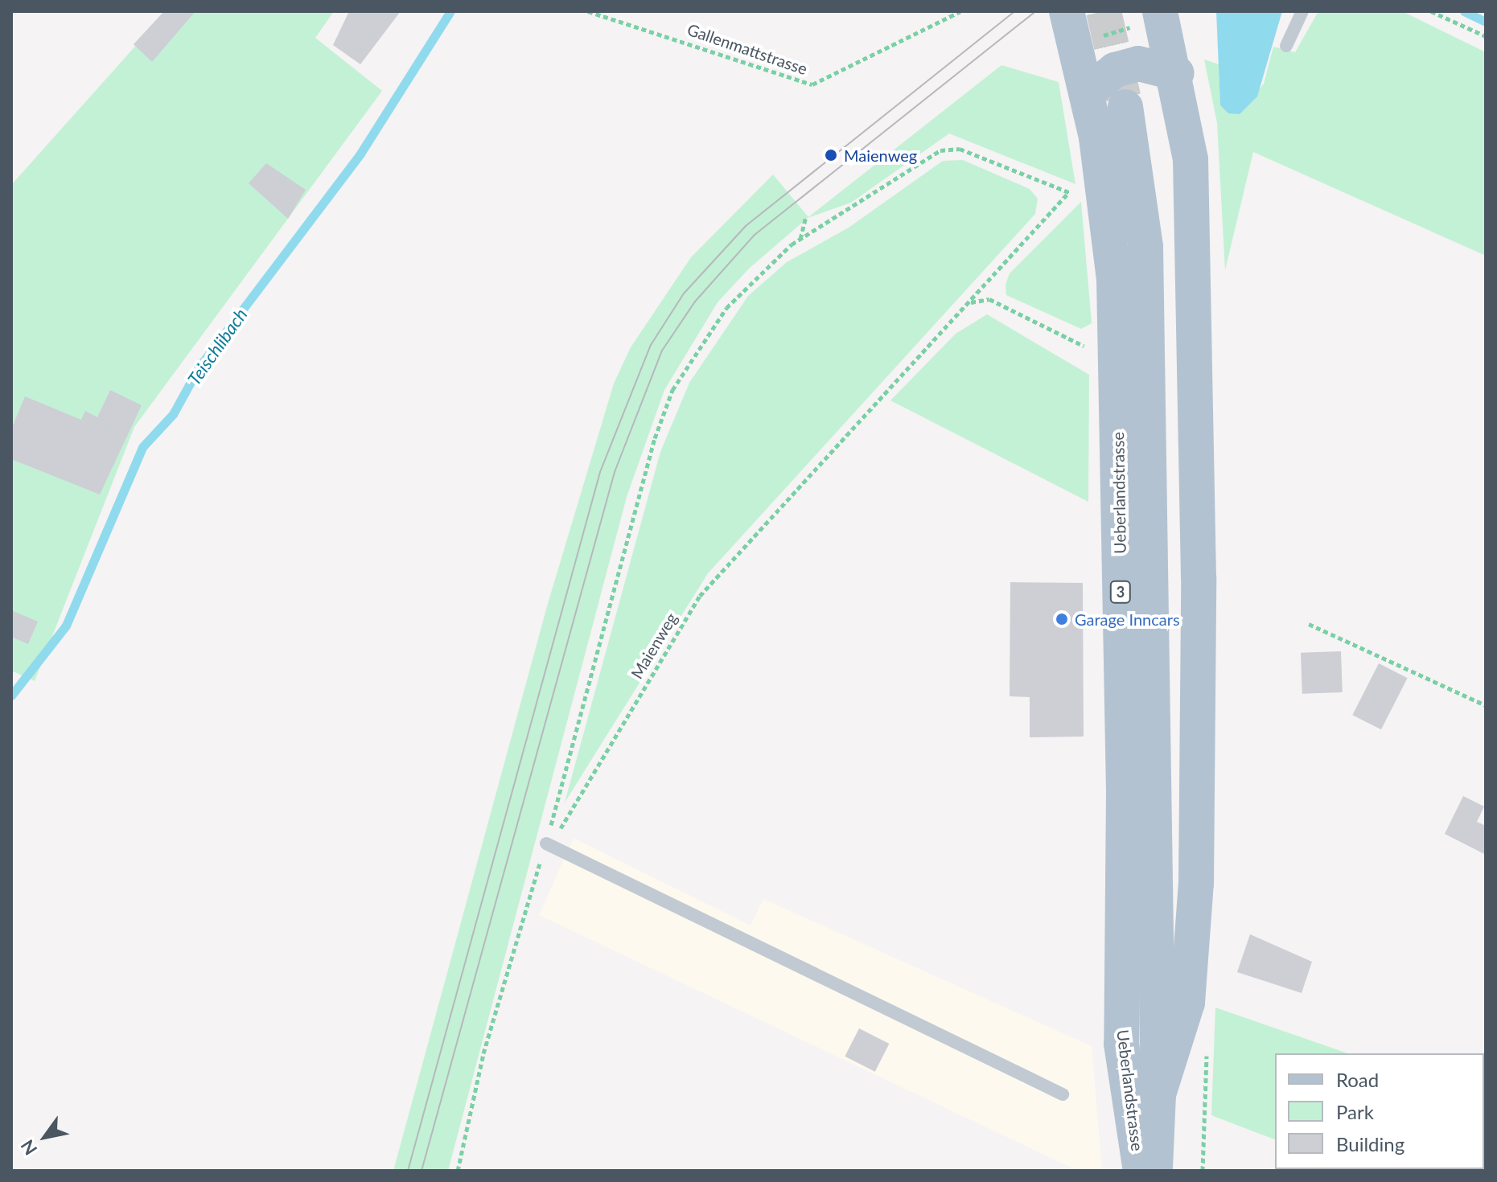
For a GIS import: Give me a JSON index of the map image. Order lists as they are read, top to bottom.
{
  "streets": {
    "main road": ["Ueberlandstrasse", "3"],
    "path": ["Gallenmattstrasse", "Maienweg"]
  },
  "water": ["Teischlibach"],
  "places": ["Maienweg", "Garage Inncars"],
  "legend": ["Road", "Park", "Building"],
  "north": "bottom left"
}
